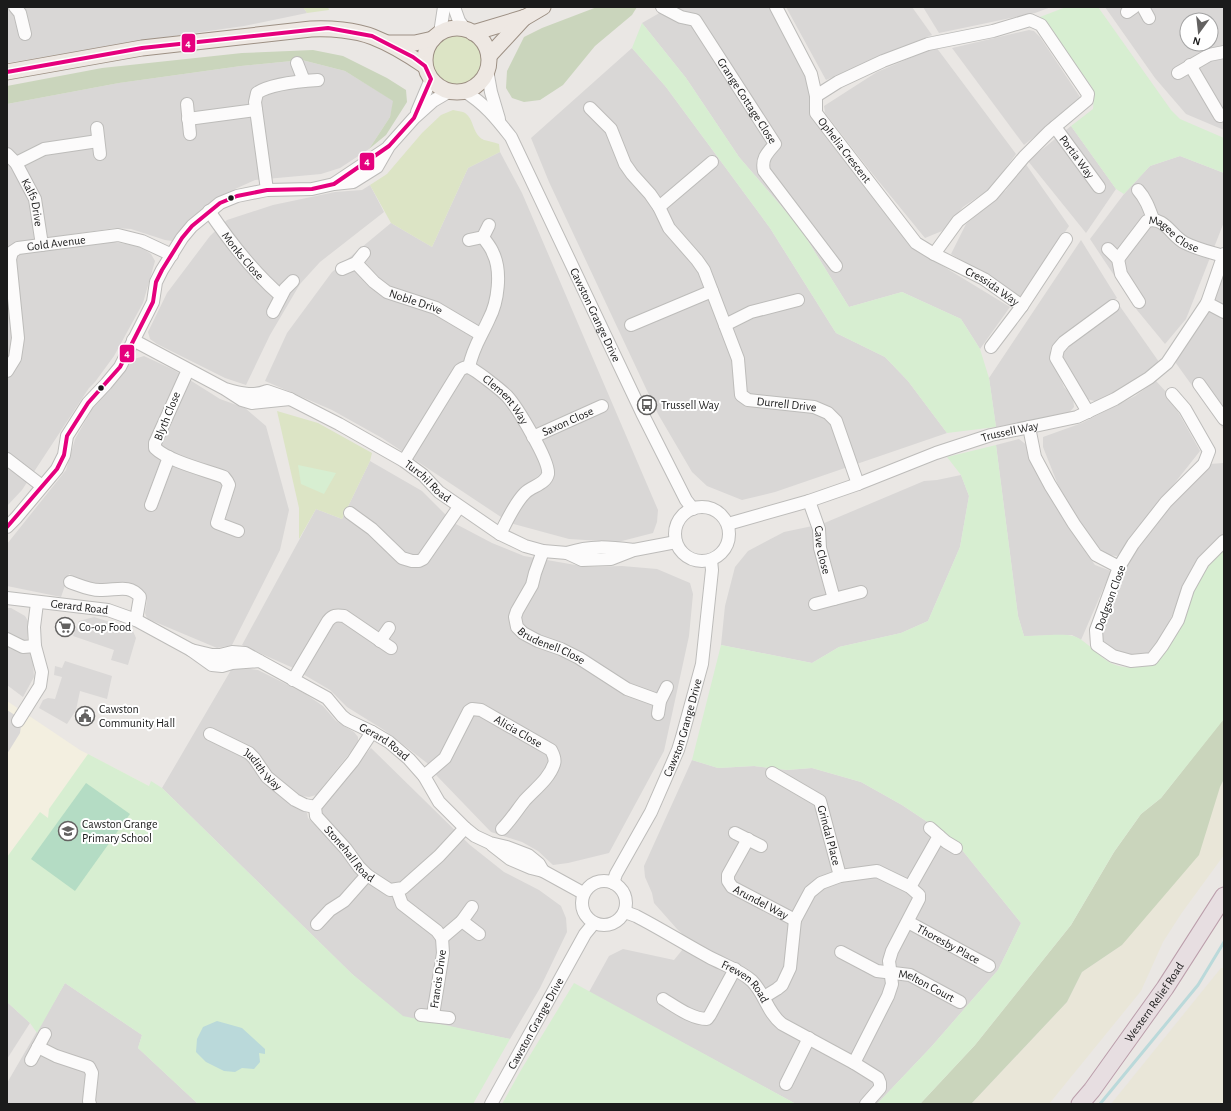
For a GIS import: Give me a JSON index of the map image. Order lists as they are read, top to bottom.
{
  "streets": {
    "highway": ["Western Relief Road"],
    "street": [
      "Grange Cottage Close",
      "Ophelia Crescent",
      "Portia Way",
      "Kalfs Drive",
      "Magee Close",
      "Gold Avenue",
      "Monks Close",
      "Cressida Way",
      "Noble Drive",
      "Cawston Grange Drive",
      "Clement Way",
      "Durrell Drive",
      "Blyth Close",
      "Saxon Close",
      "Trussell Way",
      "Turchil Road",
      "Cave Close",
      "Dodgson Close",
      "Gerard Road",
      "Brudenell Close",
      "Alicia Close",
      "Judith Way",
      "Grindal Place",
      "Stonehall Road",
      "Arundel Way",
      "Thoresby Place",
      "Francis Drive",
      "Frewen Road",
      "Melton Court"
    ]
  },
  "crossings": [
    ["Ophelia Crescent", "Cressida Way"],
    ["Kalfs Drive", "Gold Avenue"],
    ["Magee Close", "Trussell Way"],
    ["Cawston Grange Drive", "Trussell Way"],
    ["Cawston Grange Drive", "Turchil Road"],
    ["Cawston Grange Drive", "Gerard Road"],
    ["Cawston Grange Drive", "Frewen Road"],
    ["Clement Way", "Saxon Close"],
    ["Clement Way", "Turchil Road"],
    ["Durrell Drive", "Trussell Way"],
    ["Blyth Close", "Turchil Road"],
    ["Trussell Way", "Turchil Road"],
    ["Trussell Way", "Cave Close"],
    ["Turchil Road", "Brudenell Close"],
    ["Gerard Road", "Alicia Close"],
    ["Gerard Road", "Frewen Road"],
    ["Judith Way", "Stonehall Road"],
    ["Stonehall Road", "Francis Drive"]
  ],
  "places": {
    "bus stop": ["Trussell Way"],
    "supermarket": ["Co-op Food"],
    "public building": ["Cawston Community Hall"],
    "school or university": ["Cawston Grange Primary School"]
  },
  "lines": ["transit line 4"],
  "north": "bottom"
}
